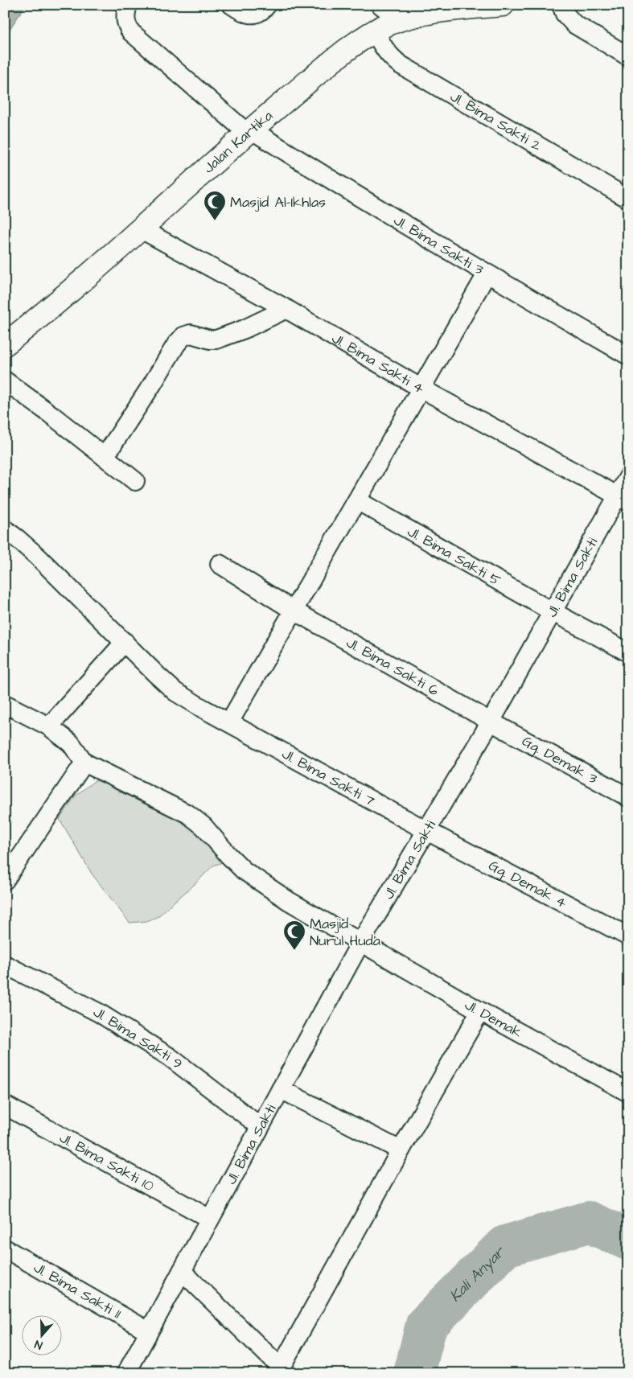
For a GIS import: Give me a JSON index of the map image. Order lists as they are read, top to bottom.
{
  "streets": {
    "street": [
      "Jl. Bima Sakti 2",
      "Jalan Kartika",
      "Jl. Bima Sakti 3",
      "Jl. Bima Sakti 4",
      "Jl. Bima Sakti 5",
      "Jl. Bima Sakti",
      "Jl. Bima Sakti 6",
      "Gg. Demak 3",
      "Jl. Bima Sakti 7",
      "Gg. Demak 4",
      "Jl. Demak",
      "Jl. Bima Sakti 9",
      "Jl. Bima Sakti 10",
      "Jl. Bima Sakti 11"
    ]
  },
  "crossings": [
    ["Jl. Bima Sakti 2", "Jalan Kartika"],
    ["Jalan Kartika", "Jl. Bima Sakti 3"],
    ["Jalan Kartika", "Jl. Bima Sakti 4"],
    ["Jl. Bima Sakti 4", "Jl. Bima Sakti"],
    ["Jl. Bima Sakti 5", "Jl. Bima Sakti"],
    ["Jl. Bima Sakti", "Jl. Bima Sakti 6"],
    ["Jl. Bima Sakti", "Gg. Demak 3"],
    ["Jl. Bima Sakti", "Jl. Bima Sakti 7"],
    ["Jl. Bima Sakti", "Gg. Demak 4"],
    ["Jl. Bima Sakti", "Jl. Demak"],
    ["Jl. Bima Sakti", "Jl. Bima Sakti 9"],
    ["Jl. Bima Sakti", "Jl. Bima Sakti 10"],
    ["Jl. Bima Sakti", "Jl. Bima Sakti 11"],
    ["Jl. Bima Sakti 6", "Gg. Demak 3"],
    ["Jl. Bima Sakti 7", "Gg. Demak 4"]
  ],
  "water": ["Kali Anyar"],
  "places": {
    "mosque": ["Masjid Al-Ikhlas", "Masjid Nurul Huda"]
  },
  "north": "bottom"
}
